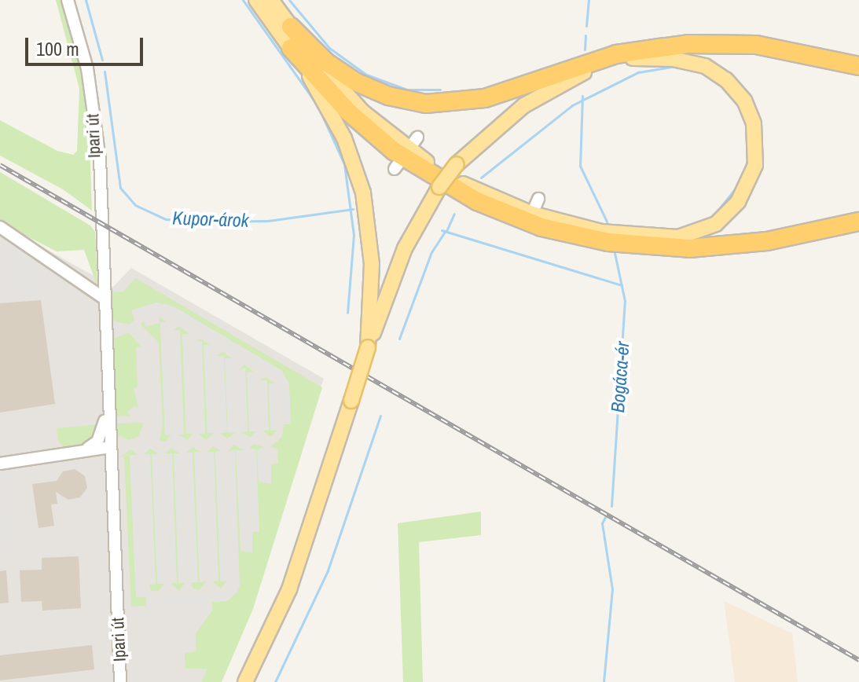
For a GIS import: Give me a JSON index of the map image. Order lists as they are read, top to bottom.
{
  "streets": {
    "street": ["Ipari út"]
  },
  "water": ["Kupor-árok", "Bogáca-ér"],
  "scale_bar": "100 m"
}
